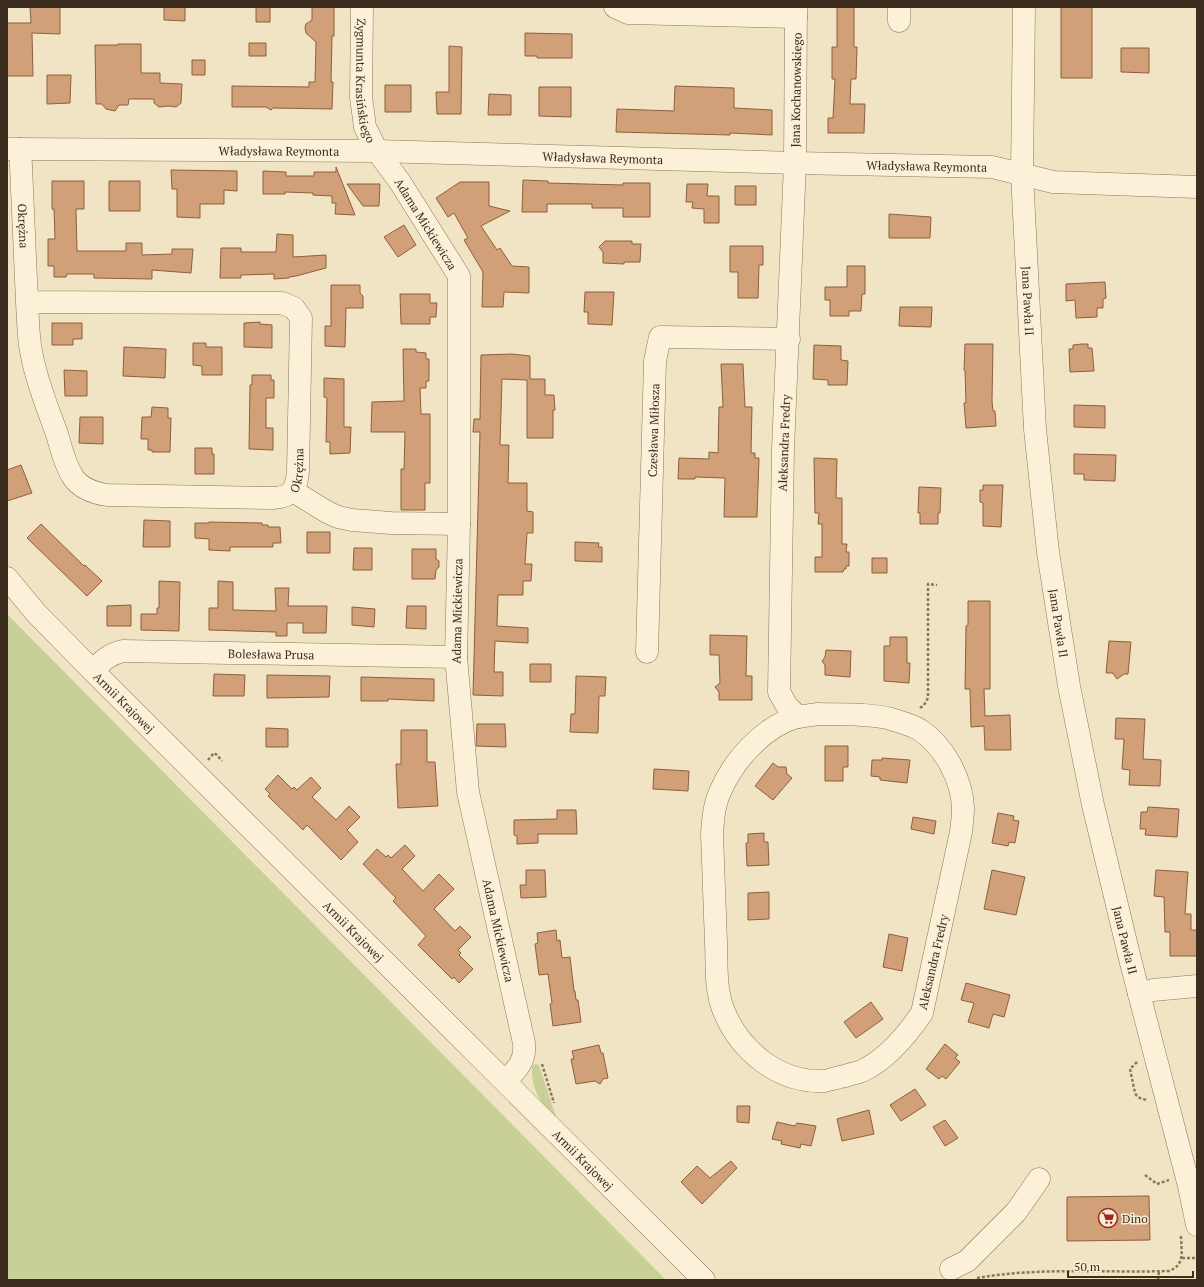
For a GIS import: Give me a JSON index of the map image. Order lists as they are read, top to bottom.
{
  "streets": {
    "street": [
      "Zygmunta Krasińskiego",
      "Jana Kochanowskiego",
      "Władysława Reymonta",
      "Adama Mickiewicza",
      "Okrężna",
      "Jana Pawła II",
      "Czesława Miłosza",
      "Aleksandra Fredry",
      "Bolesława Prusa",
      "Armii Krajowej"
    ]
  },
  "crossings": [
    ["Zygmunta Krasińskiego", "Władysława Reymonta"],
    ["Zygmunta Krasińskiego", "Adama Mickiewicza"],
    ["Jana Kochanowskiego", "Władysława Reymonta"],
    ["Jana Kochanowskiego", "Aleksandra Fredry"],
    ["Władysława Reymonta", "Adama Mickiewicza"],
    ["Władysława Reymonta", "Okrężna"],
    ["Władysława Reymonta", "Jana Pawła II"],
    ["Władysława Reymonta", "Aleksandra Fredry"],
    ["Adama Mickiewicza", "Bolesława Prusa"],
    ["Adama Mickiewicza", "Armii Krajowej"],
    ["Czesława Miłosza", "Aleksandra Fredry"],
    ["Bolesława Prusa", "Armii Krajowej"]
  ],
  "places": {
    "supermarket": ["Dino"]
  },
  "scale_bar": "50 m"
}
